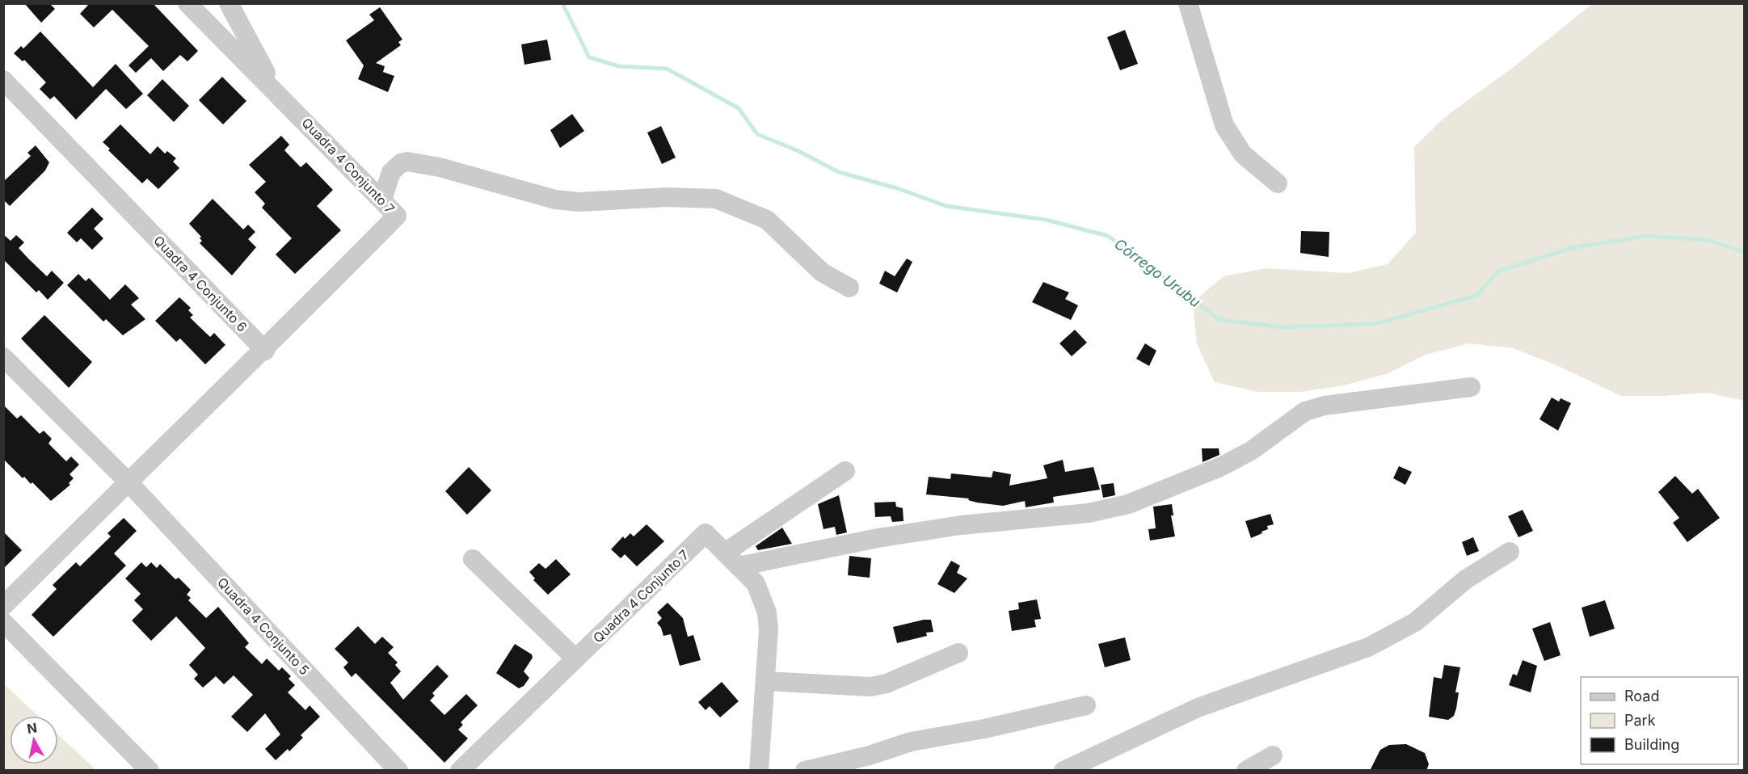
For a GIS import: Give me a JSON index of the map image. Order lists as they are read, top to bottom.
{
  "streets": {
    "street": ["Quadra 4 Conjunto 7", "Quadra 4 Conjunto 6", "Quadra 4 Conjunto 5"]
  },
  "crossings": [
    ["Quadra 4 Conjunto 7", "Quadra 4 Conjunto 6"]
  ],
  "water": ["Córrego Urubu"],
  "legend": ["Road", "Park", "Building"],
  "north": "top"
}
